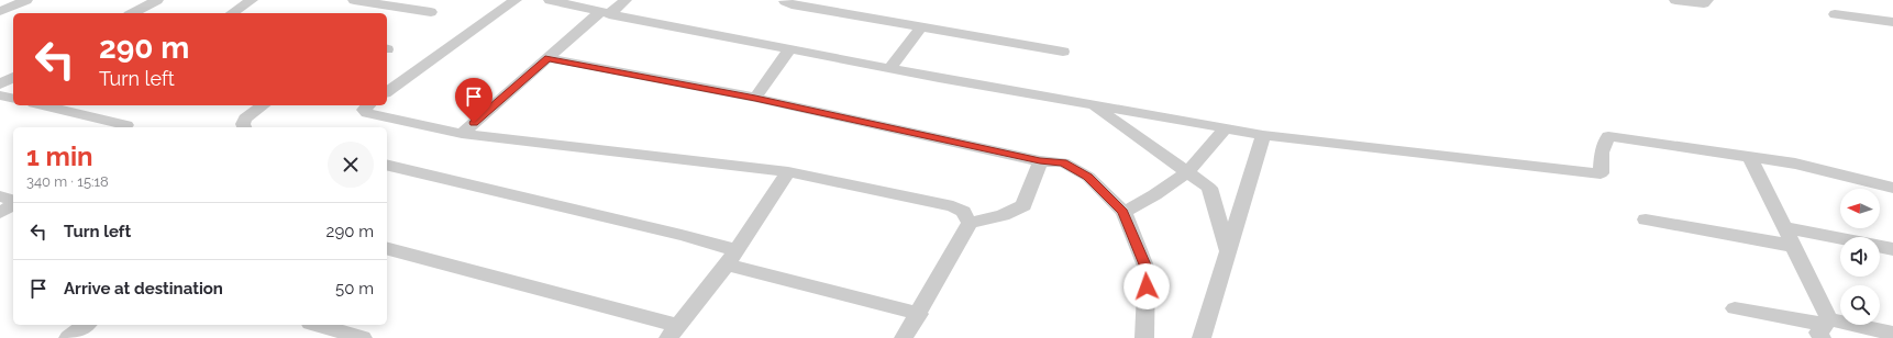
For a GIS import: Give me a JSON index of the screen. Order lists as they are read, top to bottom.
{
  "north": "left",
  "page": {
    "turn": ["290 m", "Turn left"],
    "heading": ["1 min", "340 m · 15:18"],
    "list": [
      {
        "name": "Turn left",
        "value": "290 m"
      },
      {
        "name": "Arrive at destination",
        "value": "50 m"
      }
    ]
  }
}
